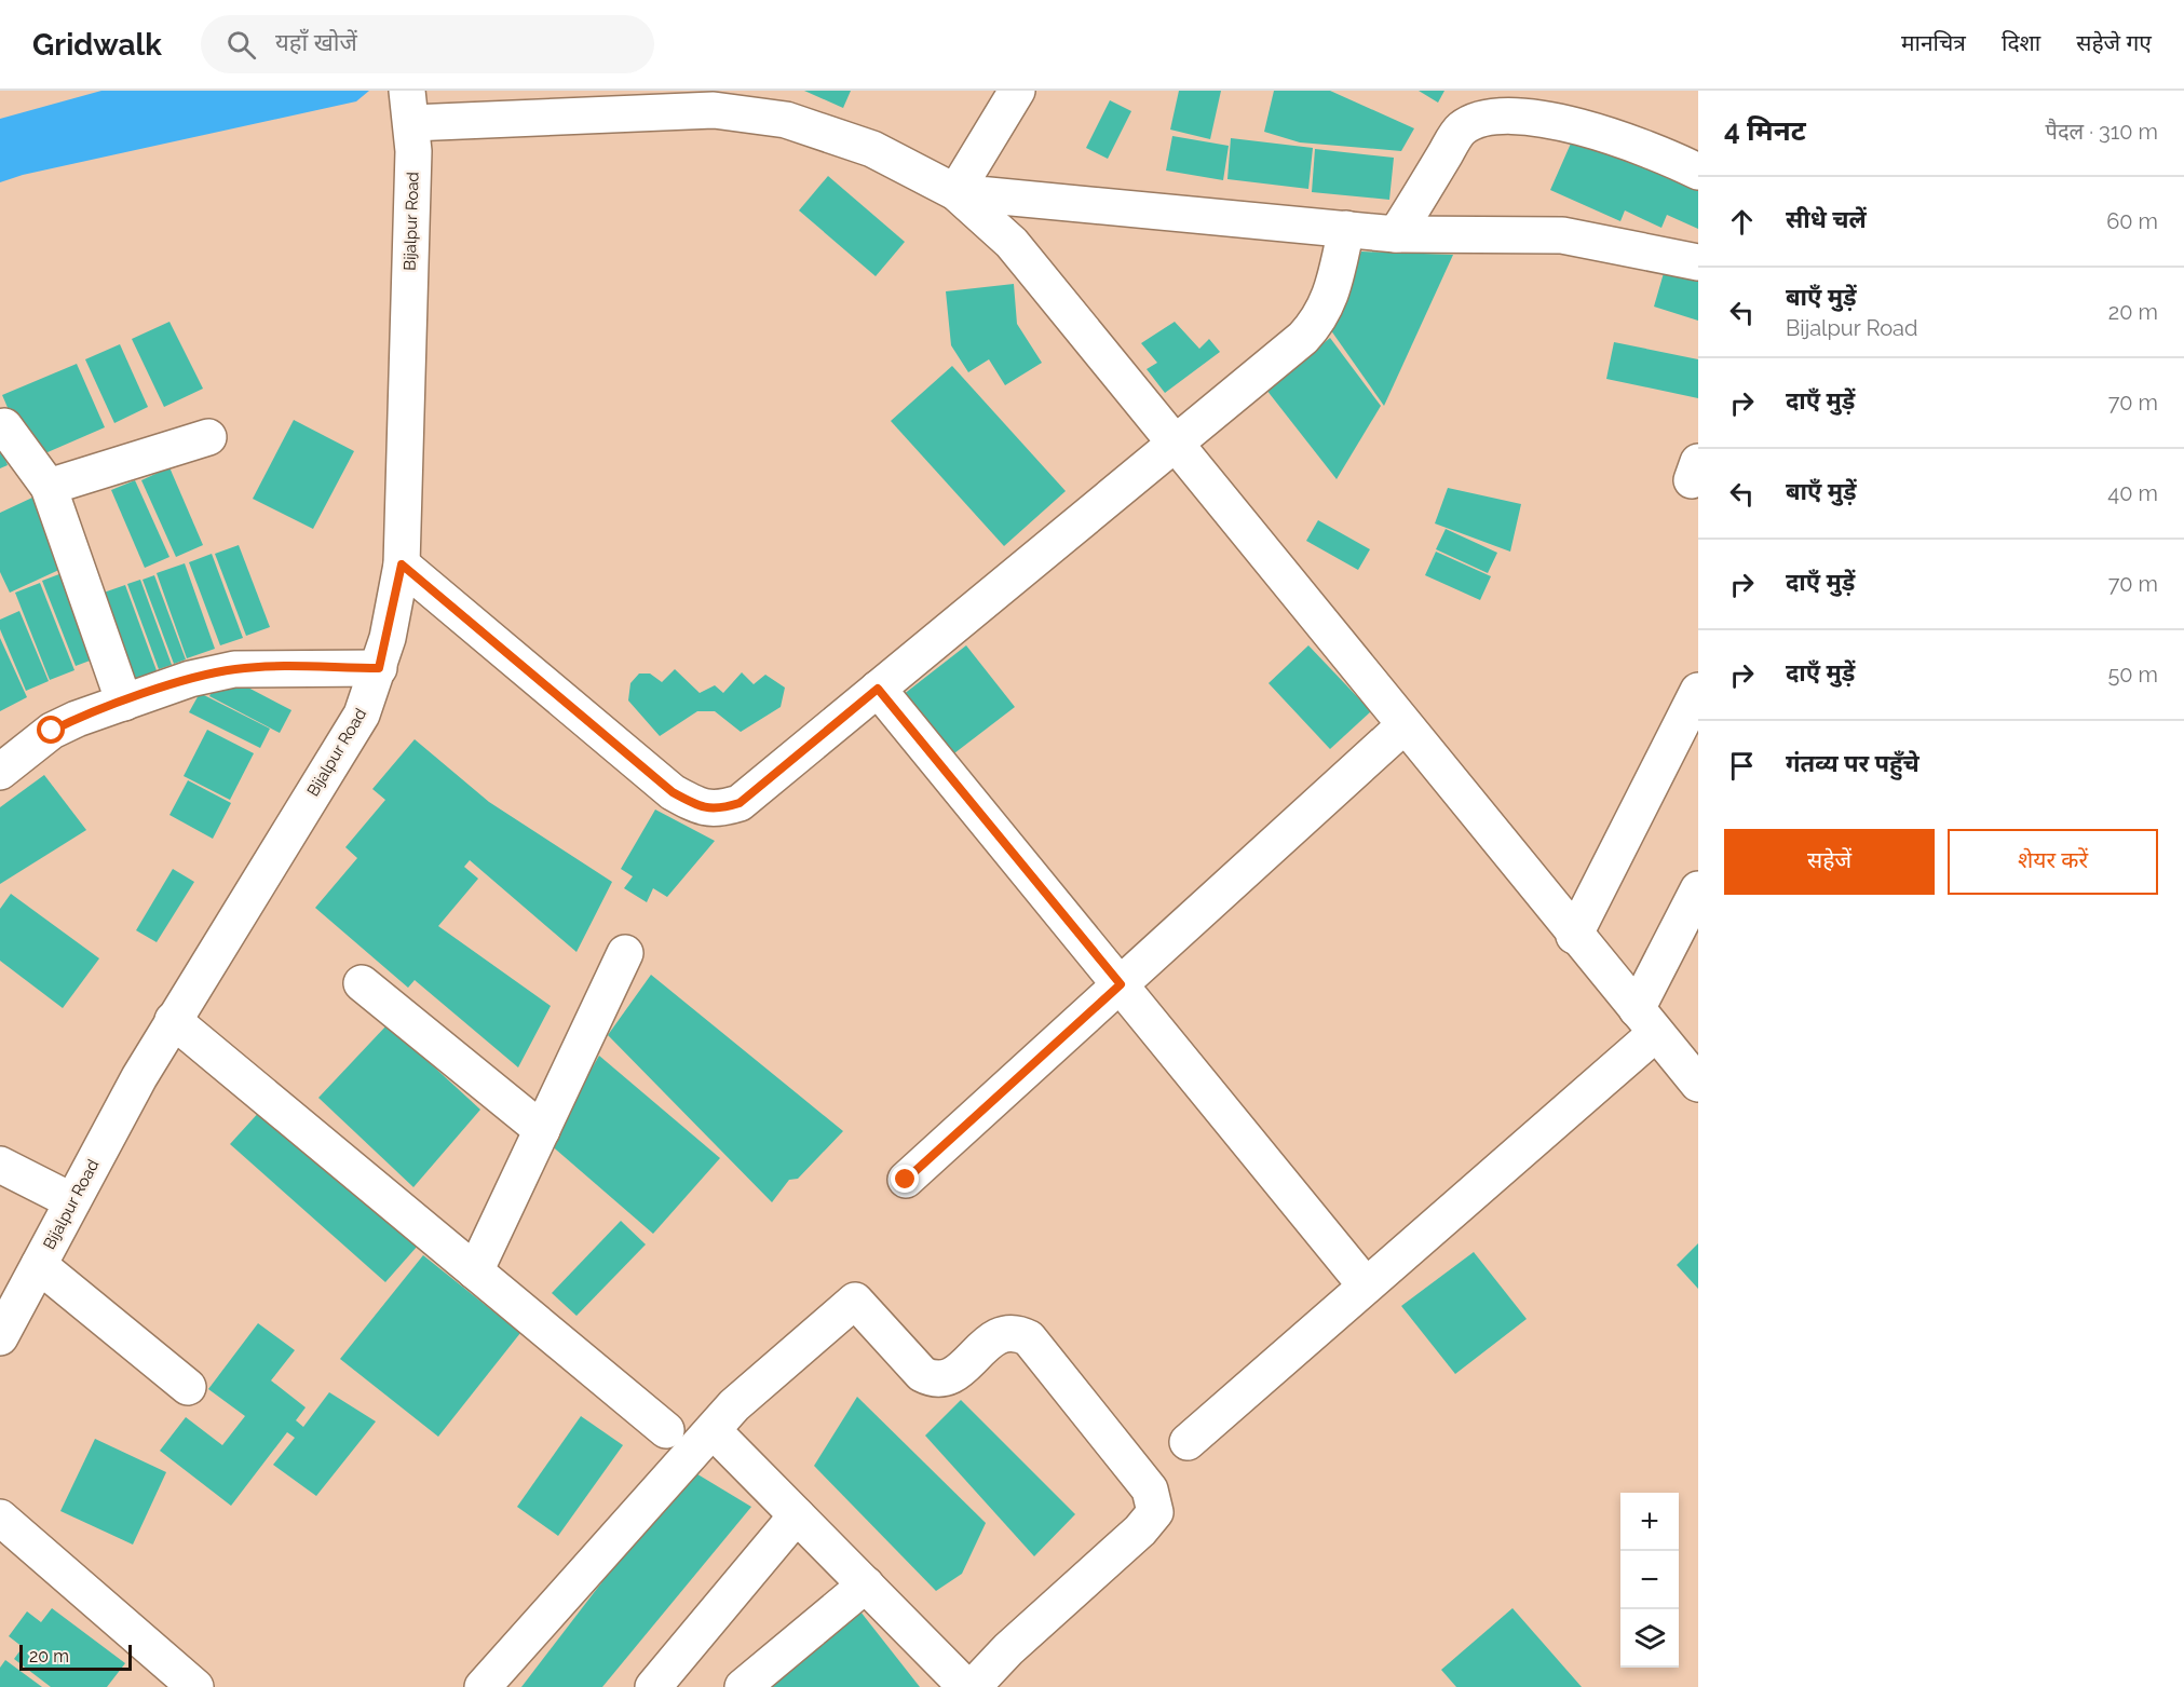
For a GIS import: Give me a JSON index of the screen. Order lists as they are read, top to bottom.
{
  "streets": {
    "street": ["Bijalpur Road"]
  },
  "scale_bar": "20 m",
  "page": {
    "header": "Gridwalk",
    "search": "यहाँ खोजें",
    "nav": ["मानचित्र", "दिशा", "सहेजे गए"],
    "heading": ["4 मिनट", "पैदल · 310 m"],
    "list": [
      ["सीधे चलें", "60 m"],
      ["बाएँ मुड़ें", "Bijalpur Road", "20 m"],
      ["दाएँ मुड़ें", "70 m"],
      ["बाएँ मुड़ें", "40 m"],
      ["दाएँ मुड़ें", "70 m"],
      ["दाएँ मुड़ें", "50 m"],
      "गंतव्य पर पहुँचे"
    ],
    "buttons": ["सहेजें", "शेयर करें"],
    "map_buttons": ["+", "−"],
    "scale": "20 m"
  }
}
